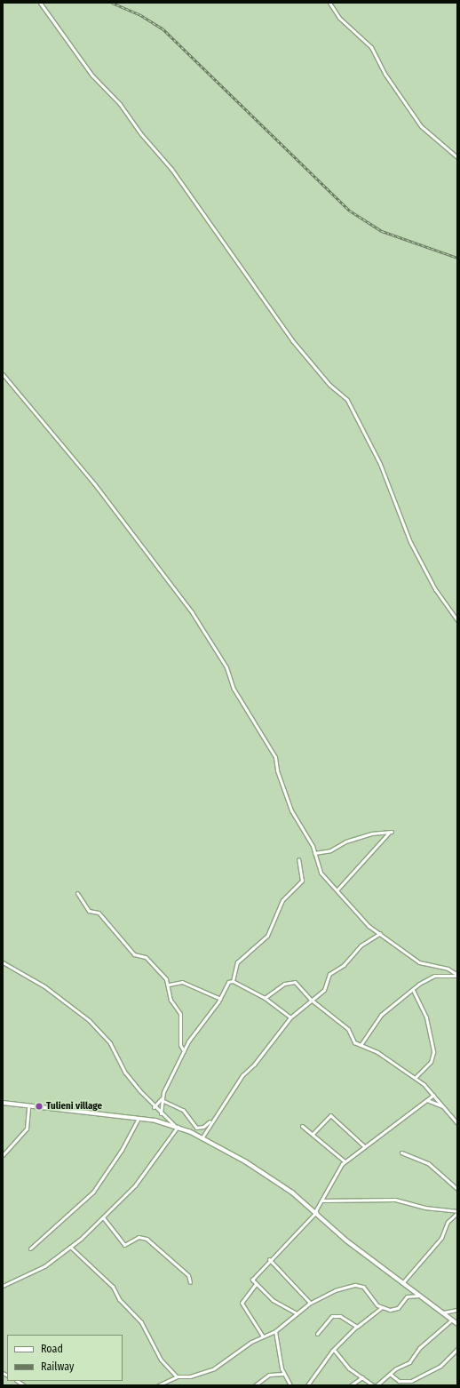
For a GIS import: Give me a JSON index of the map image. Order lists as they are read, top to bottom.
{
  "places": ["Tulieni village"],
  "legend": ["Road", "Railway"]
}
